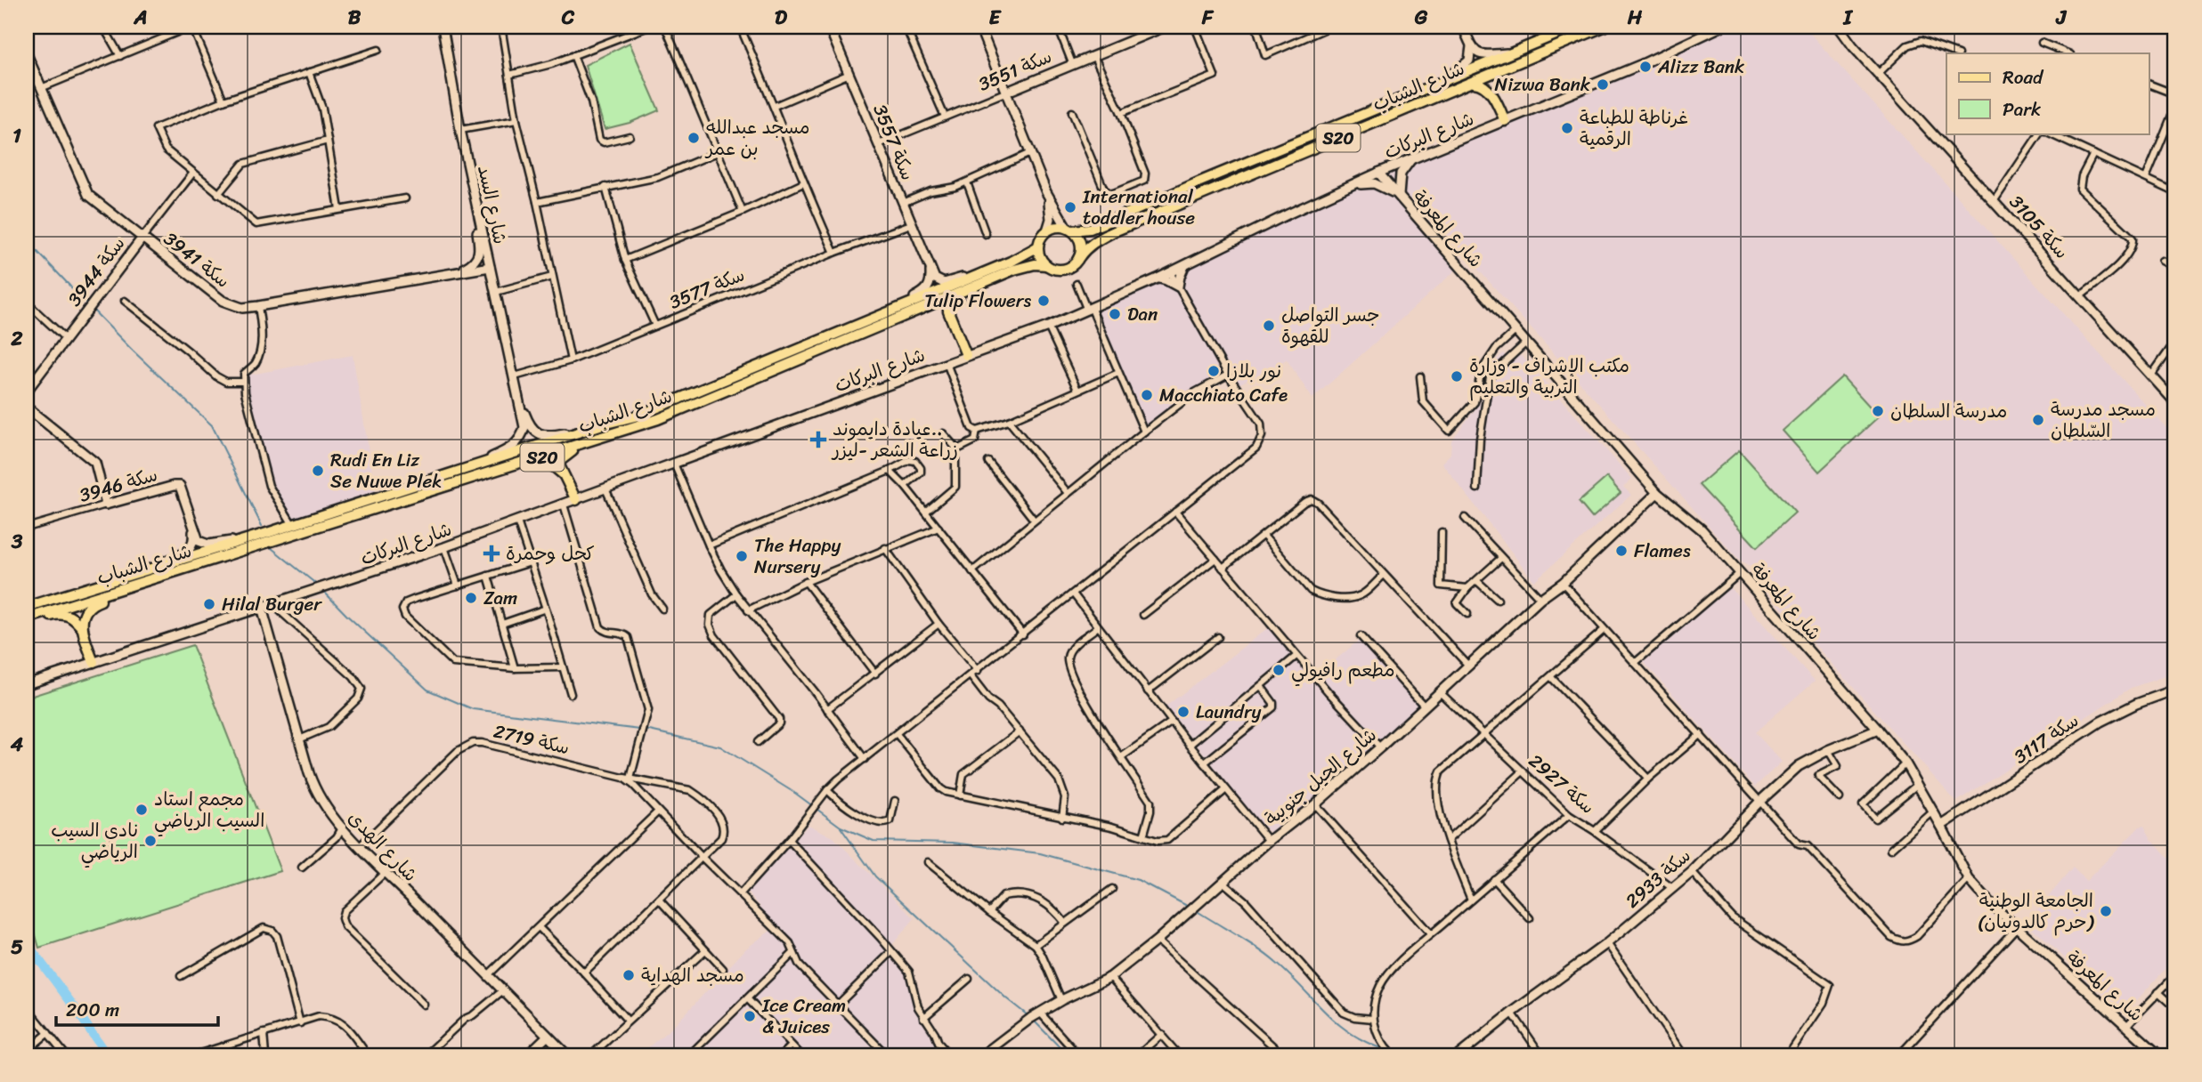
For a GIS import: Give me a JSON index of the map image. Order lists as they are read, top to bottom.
{
  "streets": {
    "main road": ["شارع الشباب", "S20"],
    "street": [
      "سكة 3551",
      "شارع البركات",
      "سكة 3557",
      "شارع السد",
      "سكة 3105",
      "شارع المعرفة",
      "سكة 3941",
      "سكة 3944",
      "سكة 3577",
      "سكة 3946",
      "سكة 3117",
      "سكة 2719",
      "شارع الحيل جنوبية",
      "سكة 2927",
      "شارع الهدى",
      "سكة 2933"
    ]
  },
  "crossings": [
    ["سكة 3551", "سكة 3557"],
    ["شارع الشباب", "S20"],
    ["شارع الشباب", "سكة 3946"],
    ["شارع البركات", "شارع المعرفة"],
    ["شارع البركات", "شارع الهدى"],
    ["سكة 3557", "سكة 3577"],
    ["شارع السد", "سكة 3941"],
    ["شارع السد", "سكة 3577"],
    ["شارع المعرفة", "سكة 3117"],
    ["شارع المعرفة", "شارع الحيل جنوبية"],
    ["شارع المعرفة", "سكة 2933"],
    ["سكة 3941", "سكة 3944"],
    ["سكة 2719", "شارع الهدى"],
    ["شارع الحيل جنوبية", "سكة 2927"],
    ["سكة 2927", "سكة 2933"]
  ],
  "places": {
    "other": [
      "Alizz Bank",
      "Nizwa Bank",
      "غرناطة للطباعة الرقمية",
      "مسجد عبدالله بن عمر",
      "International toddler house",
      "Tulip Flowers",
      "Dan",
      "جسر التواصل للقهوة",
      "نور بلازا",
      "مكتب الإشراف - وزارة التربية والتعليم",
      "Macchiato Cafe",
      "مدرسة السلطان",
      "مسجد مدرسة السّلطان",
      "Rudi En Liz Se Nuwe Plek",
      "Flames",
      "The Happy Nursery",
      "Zam",
      "Hilal Burger",
      "مطعم رافيولي",
      "Laundry",
      "مجمع استاد السيب الرياضي",
      "نادي السيب الرياضي",
      "الجامعة الوطنية (حرم كالدونيان)",
      "مسجد الهداية",
      "Ice Cream & Juices"
    ],
    "health": ["عيادة دايموند.. زراعة الشعر -ليزر", "كحل وحمرة"]
  },
  "legend": ["Road", "Park"],
  "scale_bar": "200 m",
  "grid": {
    "columns": [
      "A",
      "B",
      "C",
      "D",
      "E",
      "F",
      "G",
      "H",
      "I",
      "J"
    ],
    "rows": [
      "1",
      "2",
      "3",
      "4",
      "5"
    ]
  }
}
